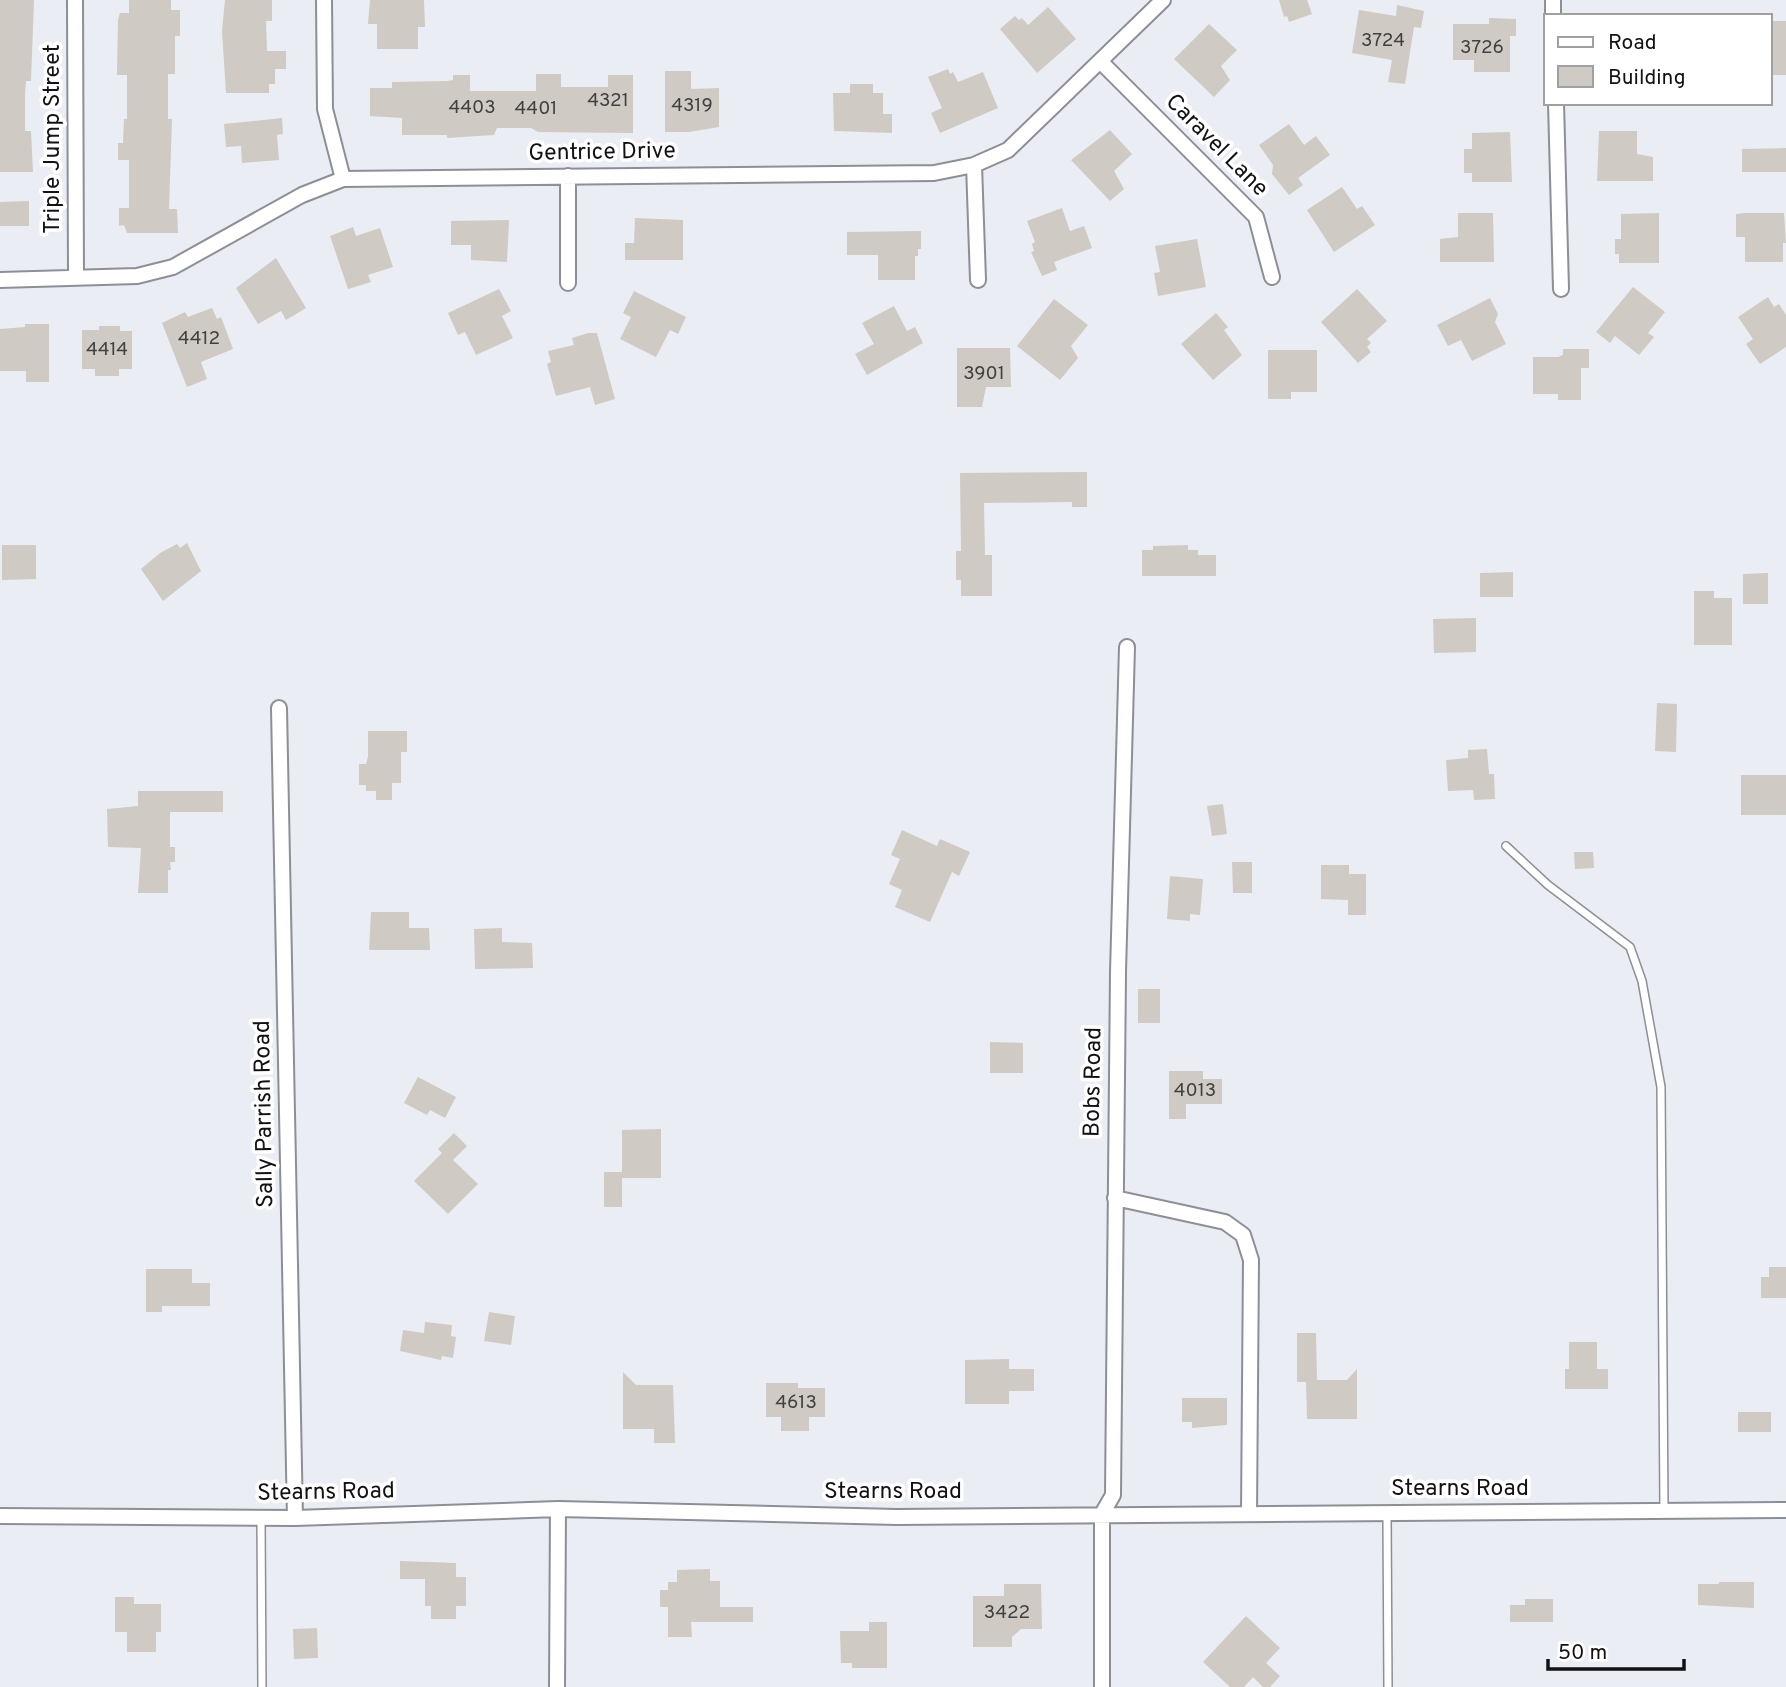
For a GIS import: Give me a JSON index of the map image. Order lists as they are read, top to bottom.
{
  "streets": {
    "street": [
      "Triple Jump Street",
      "Caravel Lane",
      "Gentrice Drive",
      "Bobs Road",
      "Sally Parrish Road",
      "Stearns Road"
    ]
  },
  "crossings": [
    ["Triple Jump Street", "Gentrice Drive"],
    ["Caravel Lane", "Gentrice Drive"],
    ["Bobs Road", "Stearns Road"],
    ["Sally Parrish Road", "Stearns Road"]
  ],
  "house_numbers": [
    "3724",
    "3726",
    "4321",
    "4319",
    "4403",
    "4401",
    "4412",
    "4414",
    "3901",
    "4013",
    "4613",
    "3422"
  ],
  "legend": ["Road", "Building"],
  "scale_bar": "50 m"
}
